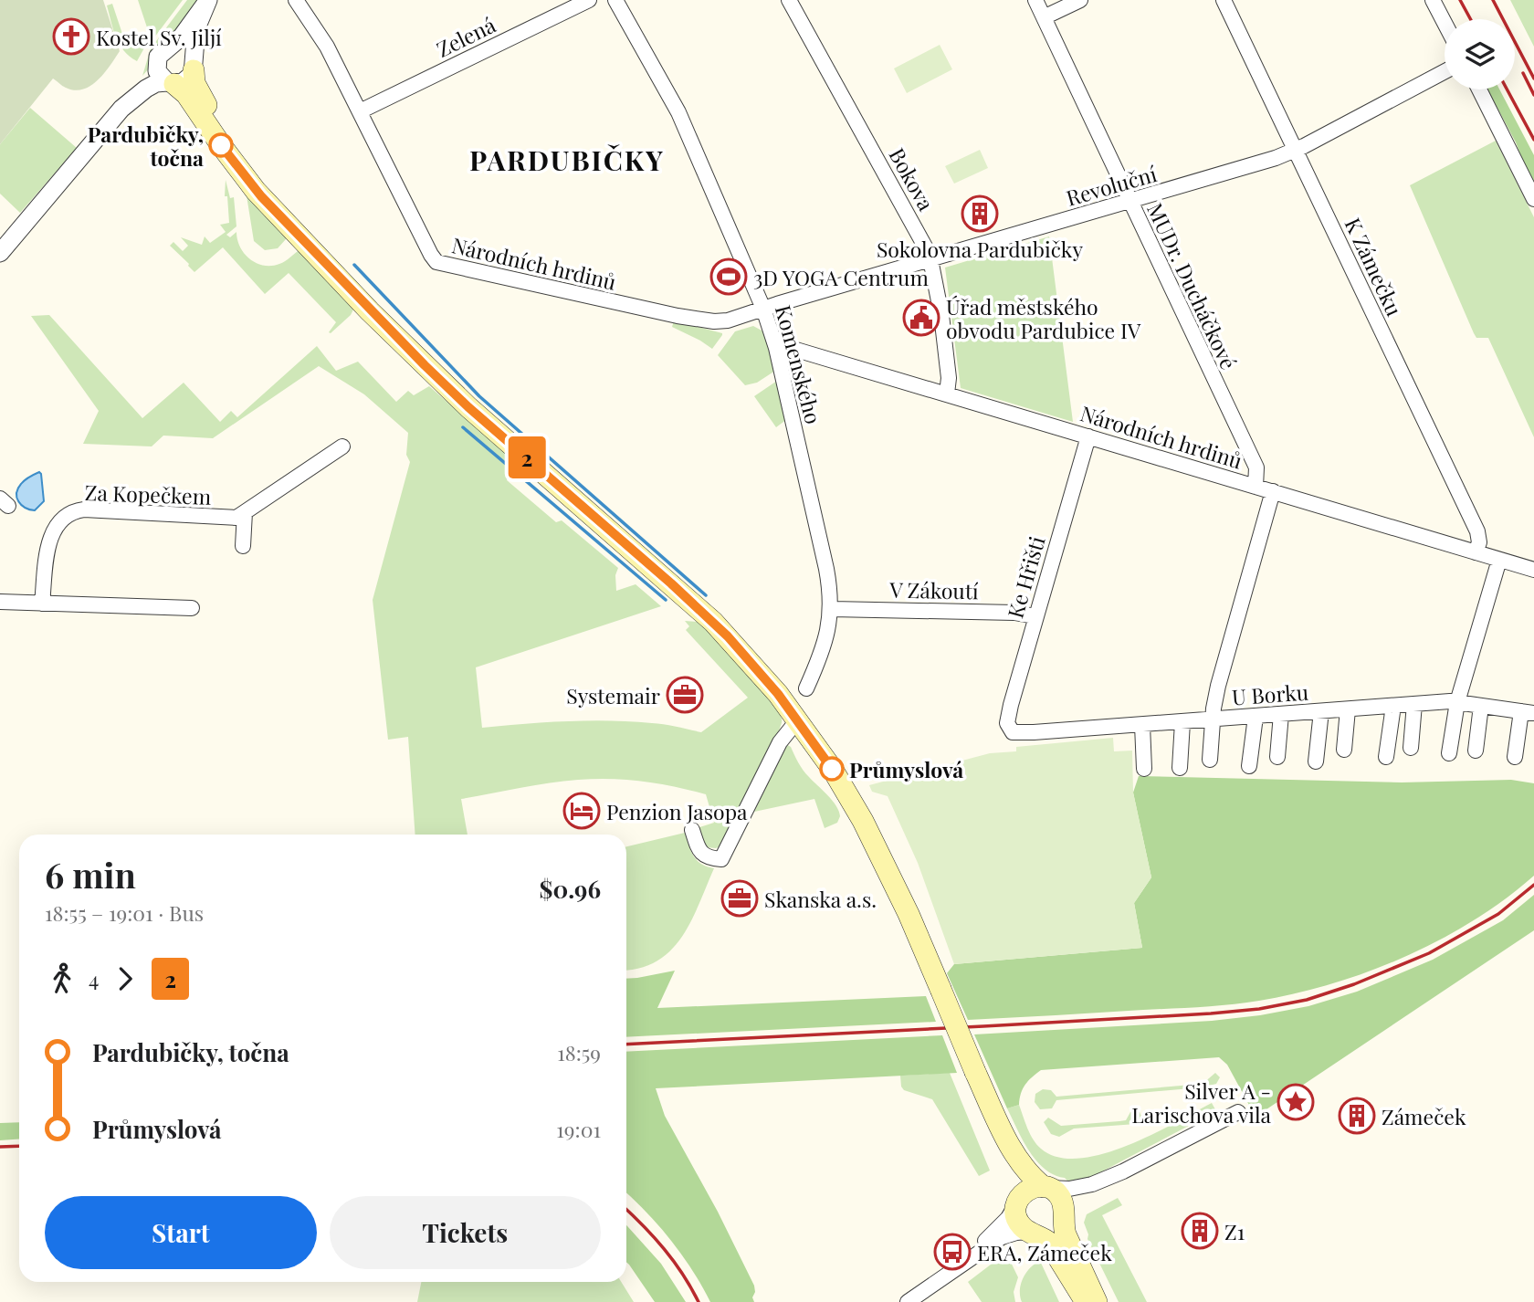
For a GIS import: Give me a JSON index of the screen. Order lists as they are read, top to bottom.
{
  "streets": {
    "street": [
      "Zelená",
      "Bokova",
      "Revoluční",
      "Národních hrdinů",
      "K Zámečku",
      "MUDr. Ducháčkové",
      "Komenského",
      "Za Kopečkem",
      "Ke Hřišti",
      "V Zákoutí",
      "U Borku"
    ]
  },
  "crossings": [
    ["Zelená", "Národních hrdinů"],
    ["Bokova", "Revoluční"],
    ["Bokova", "Národních hrdinů"],
    ["Revoluční", "Národních hrdinů"],
    ["Revoluční", "K Zámečku"],
    ["Revoluční", "MUDr. Ducháčkové"],
    ["Revoluční", "Komenského"],
    ["Národních hrdinů", "K Zámečku"],
    ["Národních hrdinů", "MUDr. Ducháčkové"],
    ["Národních hrdinů", "Komenského"],
    ["Národních hrdinů", "Ke Hřišti"],
    ["Komenského", "V Zákoutí"],
    ["Ke Hřišti", "V Zákoutí"],
    ["Ke Hřišti", "U Borku"]
  ],
  "districts": ["PARDUBIČKY"],
  "places": {
    "church": ["Kostel Sv. Jiljí"],
    "other": ["Pardubičky, točna", "Průmyslová"],
    "building": ["Sokolovna Pardubičky", "Zámeček", "Z1"],
    "sports": ["3D YOGA Centrum"],
    "public building": ["Úřad městského obvodu Pardubice IV"],
    "office": ["Systemair", "Skanska a.s."],
    "hotel": ["Penzion Jasopa"],
    "place": ["Silver A - Larischova vila"],
    "bus stop": ["ERA, Zámeček"]
  },
  "lines": ["bus line 2"],
  "page": {
    "on_map": "2",
    "heading": ["6 min", "18:55 – 19:01 · Bus", "$0.96"],
    "legs": ["4", "2"],
    "list": [
      {
        "name": "Pardubičky, točna",
        "value": "18:59"
      },
      {
        "name": "Průmyslová",
        "value": "19:01"
      }
    ],
    "buttons": ["Start", "Tickets"]
  }
}
